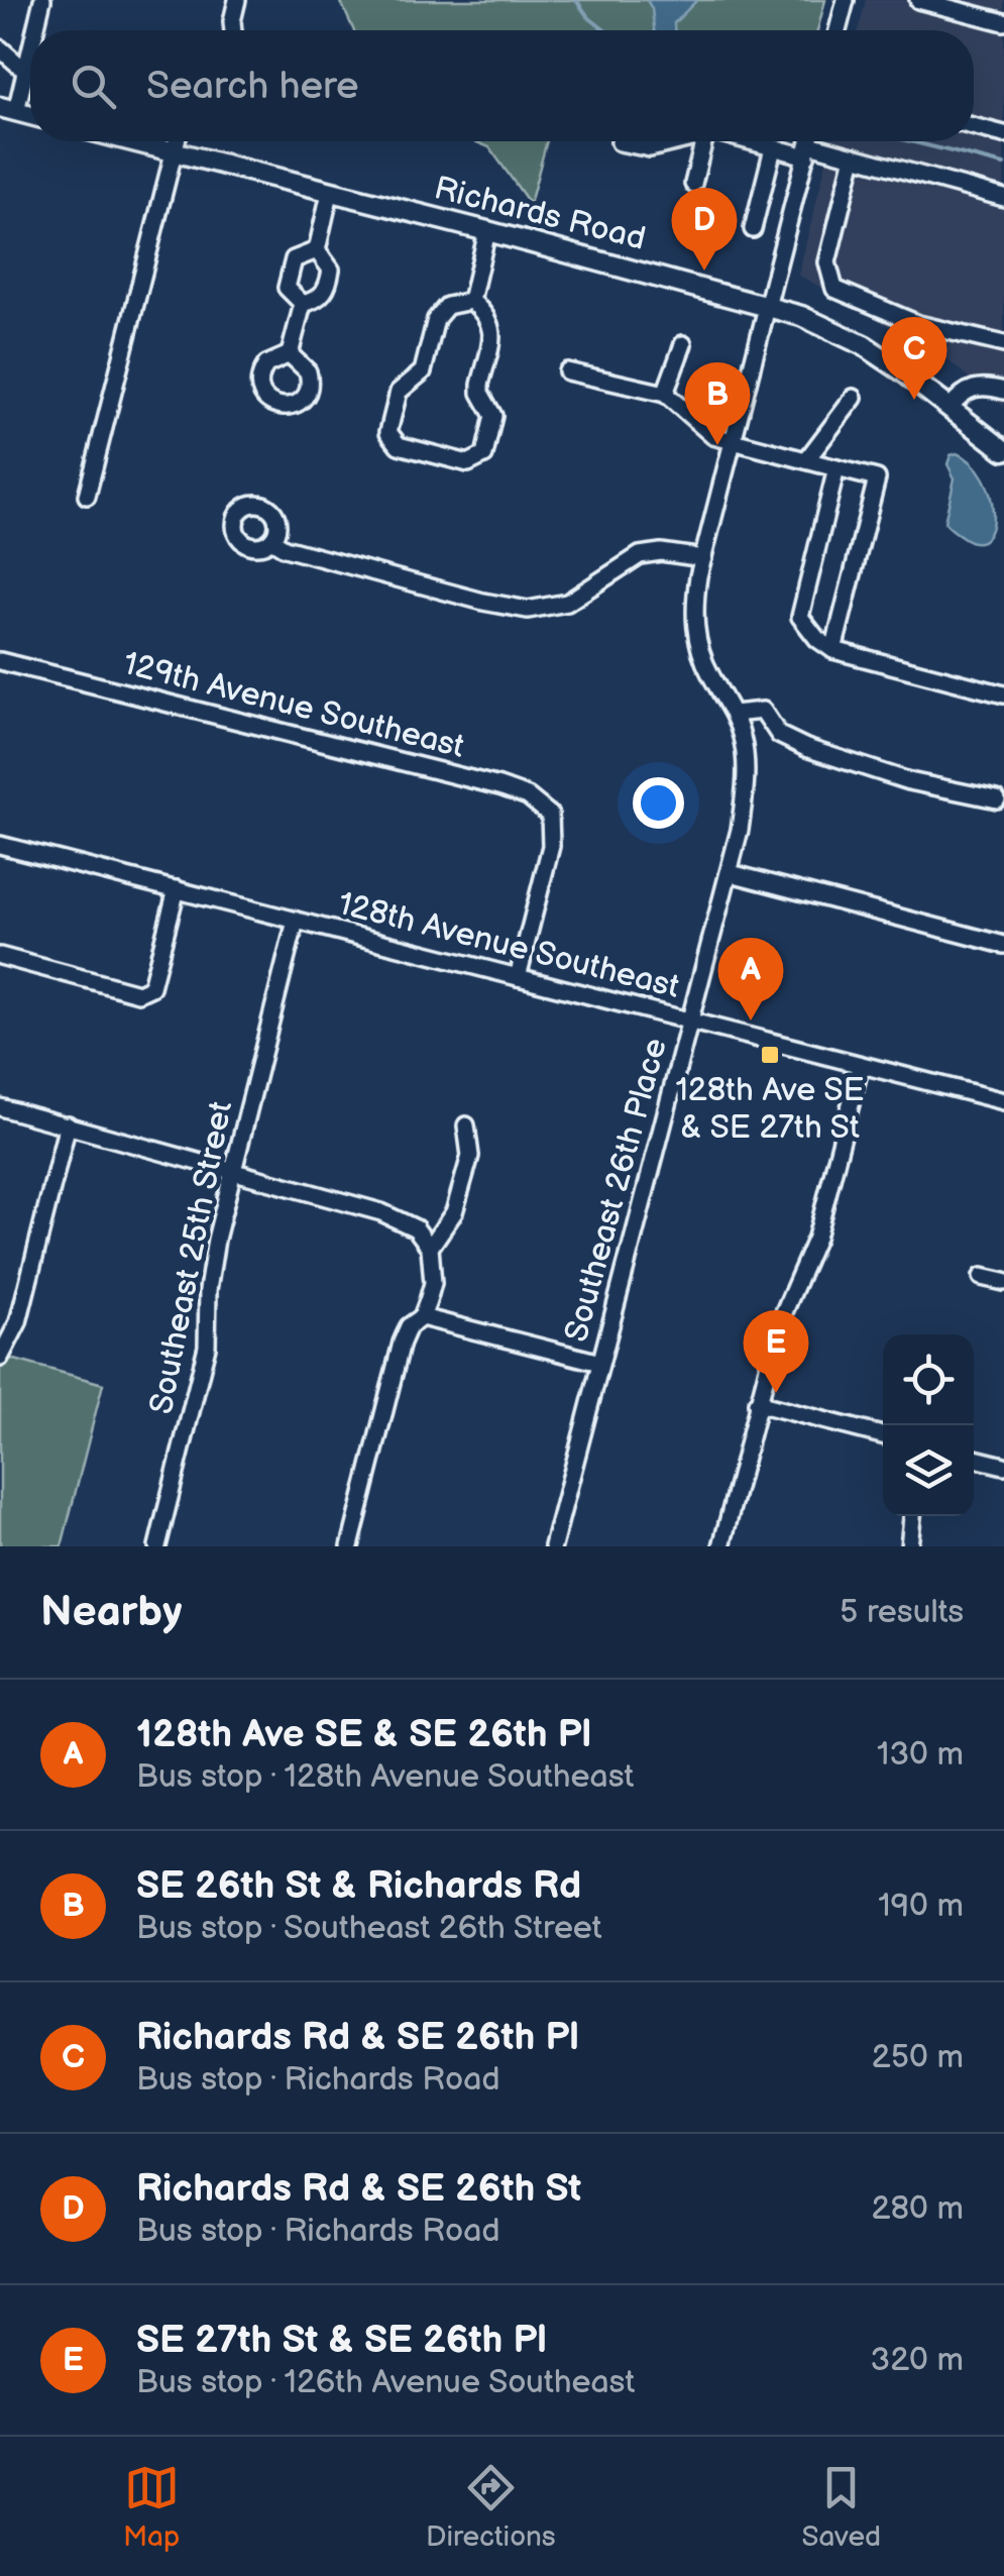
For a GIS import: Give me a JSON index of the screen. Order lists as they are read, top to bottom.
{
  "streets": {
    "main road": ["Richards Road"],
    "street": [
      "129th Avenue Southeast",
      "128th Avenue Southeast",
      "Southeast 26th Place",
      "Southeast 25th Street"
    ]
  },
  "crossings": [
    ["Richards Road", "Southeast 26th Place"],
    ["129th Avenue Southeast", "128th Avenue Southeast"],
    ["128th Avenue Southeast", "Southeast 26th Place"],
    ["128th Avenue Southeast", "Southeast 25th Street"]
  ],
  "places": {
    "transit": ["128th Ave SE & SE 27th St"]
  },
  "page": {
    "search": "Search here",
    "pins": [
      "D",
      "C",
      "B",
      "A",
      "E"
    ],
    "heading": ["Nearby", "5 results"],
    "list": [
      {
        "mark": "A",
        "name": "128th Ave SE & SE 26th Pl",
        "note": "Bus stop · 128th Avenue Southeast",
        "value": "130 m"
      },
      {
        "mark": "B",
        "name": "SE 26th St & Richards Rd",
        "note": "Bus stop · Southeast 26th Street",
        "value": "190 m"
      },
      {
        "mark": "C",
        "name": "Richards Rd & SE 26th Pl",
        "note": "Bus stop · Richards Road",
        "value": "250 m"
      },
      {
        "mark": "D",
        "name": "Richards Rd & SE 26th St",
        "note": "Bus stop · Richards Road",
        "value": "280 m"
      },
      {
        "mark": "E",
        "name": "SE 27th St & SE 26th Pl",
        "note": "Bus stop · 126th Avenue Southeast",
        "value": "320 m"
      }
    ],
    "nav": ["Map", "Directions", "Saved"]
  }
}
